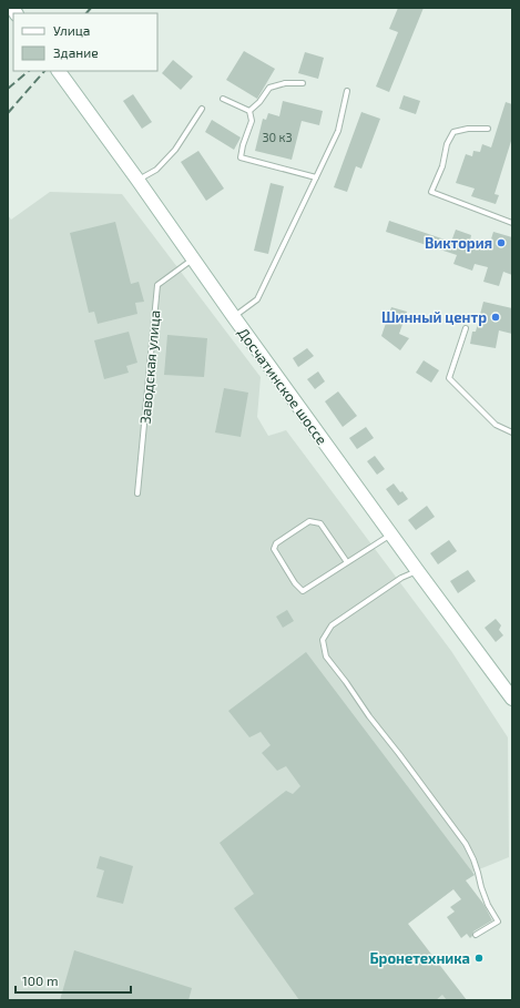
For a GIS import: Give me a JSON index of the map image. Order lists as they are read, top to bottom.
{
  "streets": {
    "street": ["Досчатинское шоссе"],
    "lane": ["Заводская улица"]
  },
  "crossings": [
    ["Заводская улица", "Досчатинское шоссе"]
  ],
  "places": ["Виктория", "Шинный центр", "Бронетехника"],
  "house_numbers": ["30 к3"],
  "legend": ["Улица", "Здание"],
  "scale_bar": "100 m"
}
